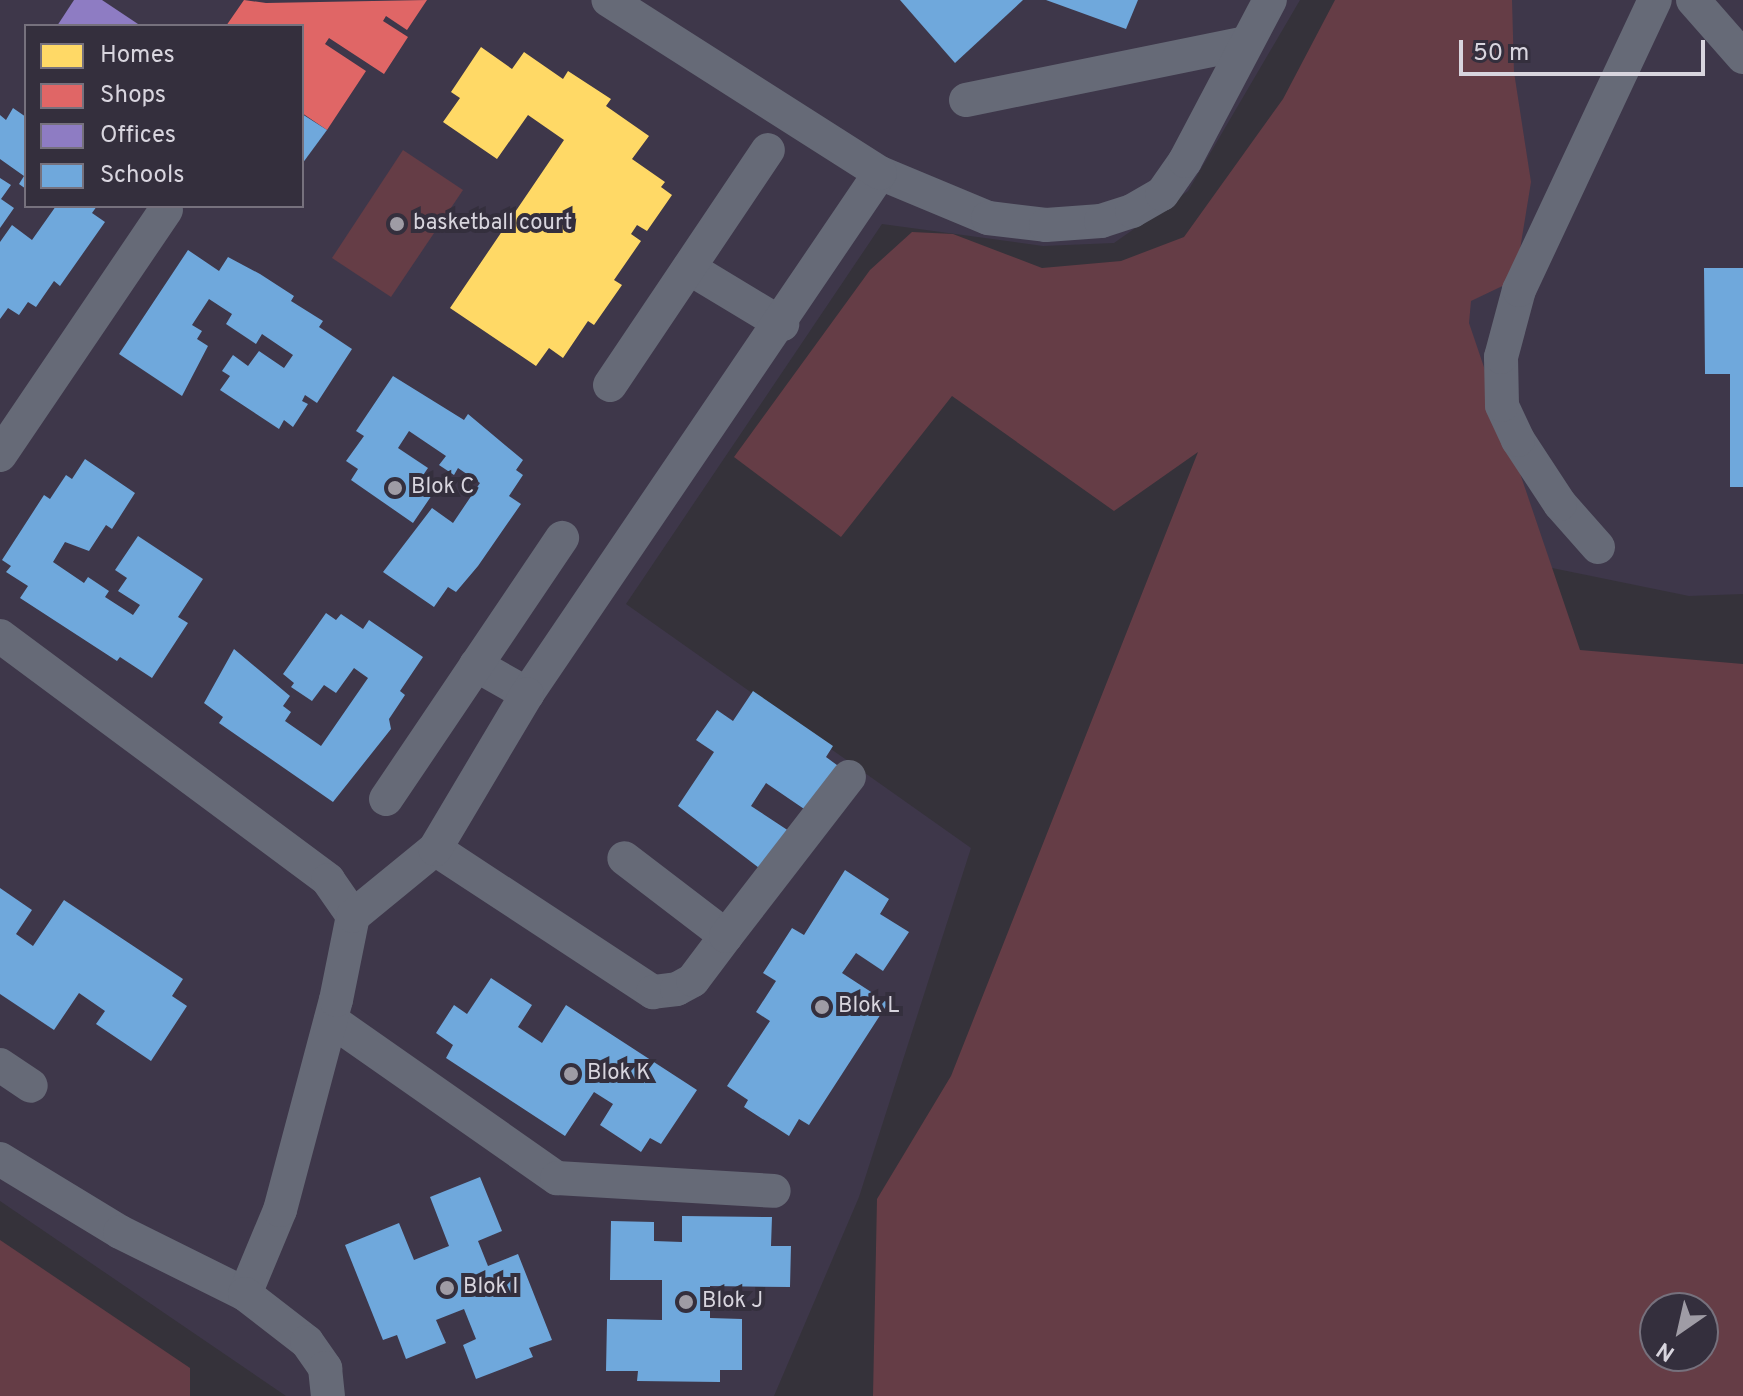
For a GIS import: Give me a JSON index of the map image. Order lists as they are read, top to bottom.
{
  "places": [
    "basketball court",
    "Blok C",
    "Blok L",
    "Blok K",
    "Blok I",
    "Blok J"
  ],
  "legend": [
    "Homes",
    "Shops",
    "Offices",
    "Schools"
  ],
  "scale_bar": "50 m",
  "north": "bottom left"
}
